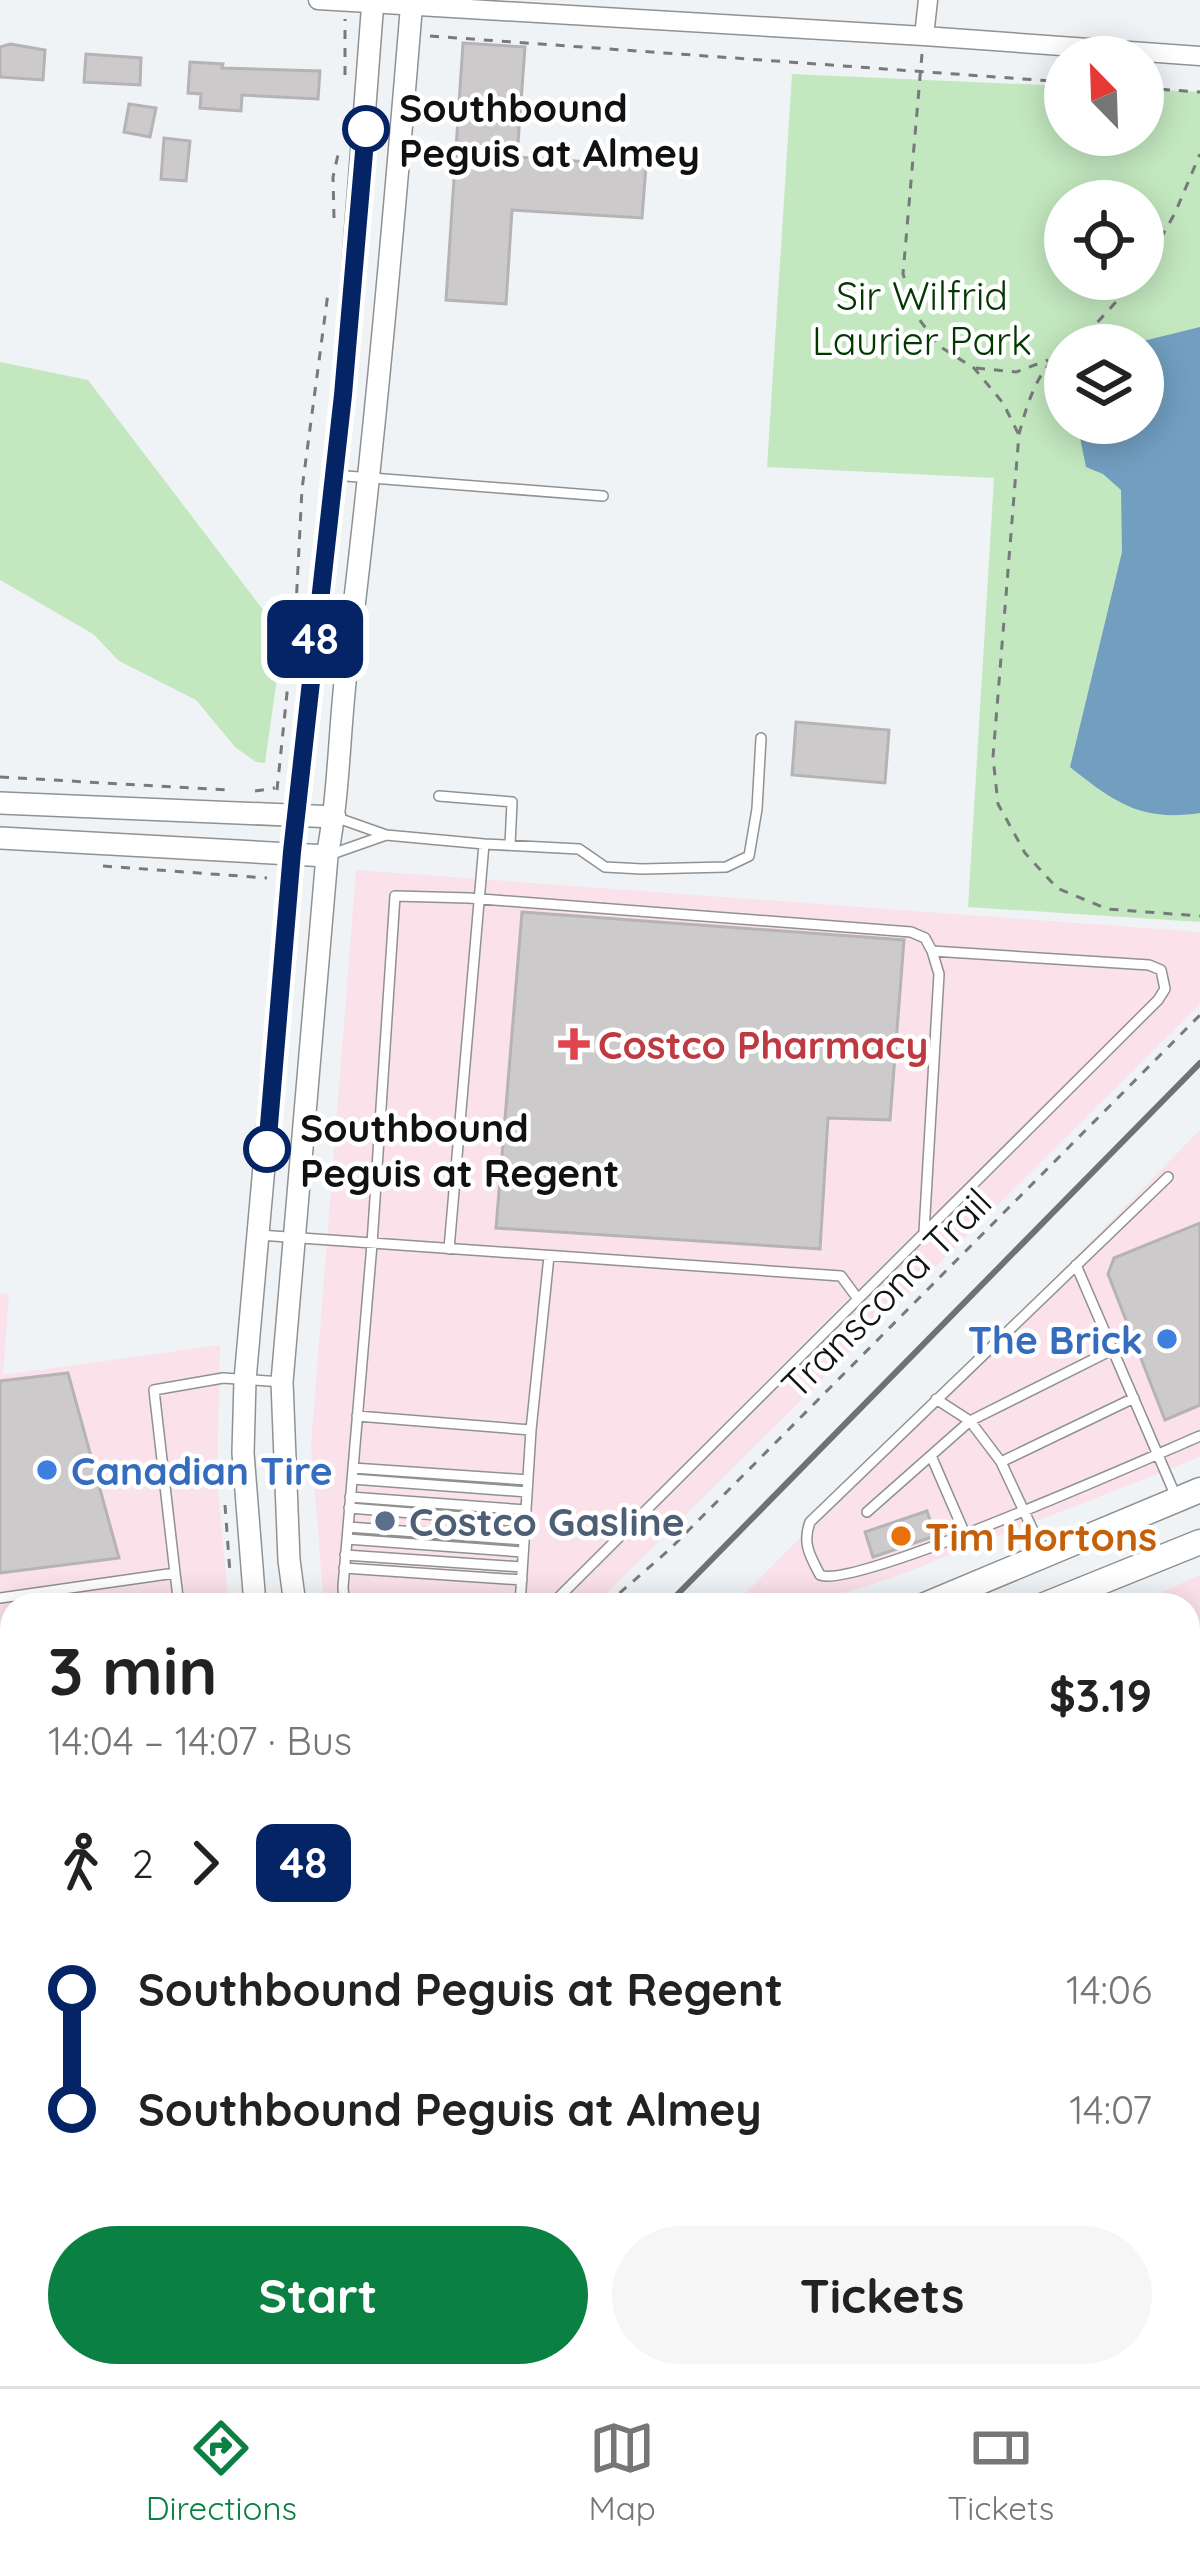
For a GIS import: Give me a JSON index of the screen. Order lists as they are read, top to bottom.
{
  "streets": {
    "path": ["Transcona Trail"]
  },
  "parks": ["Sir Wilfrid Laurier Park"],
  "places": {
    "other": [
      "Southbound Peguis at Almey",
      "Southbound Peguis at Regent",
      "The Brick",
      "Canadian Tire",
      "Costco Gasline",
      "Tim Hortons"
    ],
    "health": ["Costco Pharmacy"]
  },
  "lines": ["bus line 48"],
  "north": "top left",
  "page": {
    "on_map": "48",
    "heading": ["3 min", "14:04 – 14:07 · Bus", "$3.19"],
    "legs": ["2", "48"],
    "list": [
      {
        "name": "Southbound Peguis at Regent",
        "value": "14:06"
      },
      {
        "name": "Southbound Peguis at Almey",
        "value": "14:07"
      }
    ],
    "buttons": ["Start", "Tickets"],
    "tabs": ["Directions", "Map", "Tickets"]
  }
}
